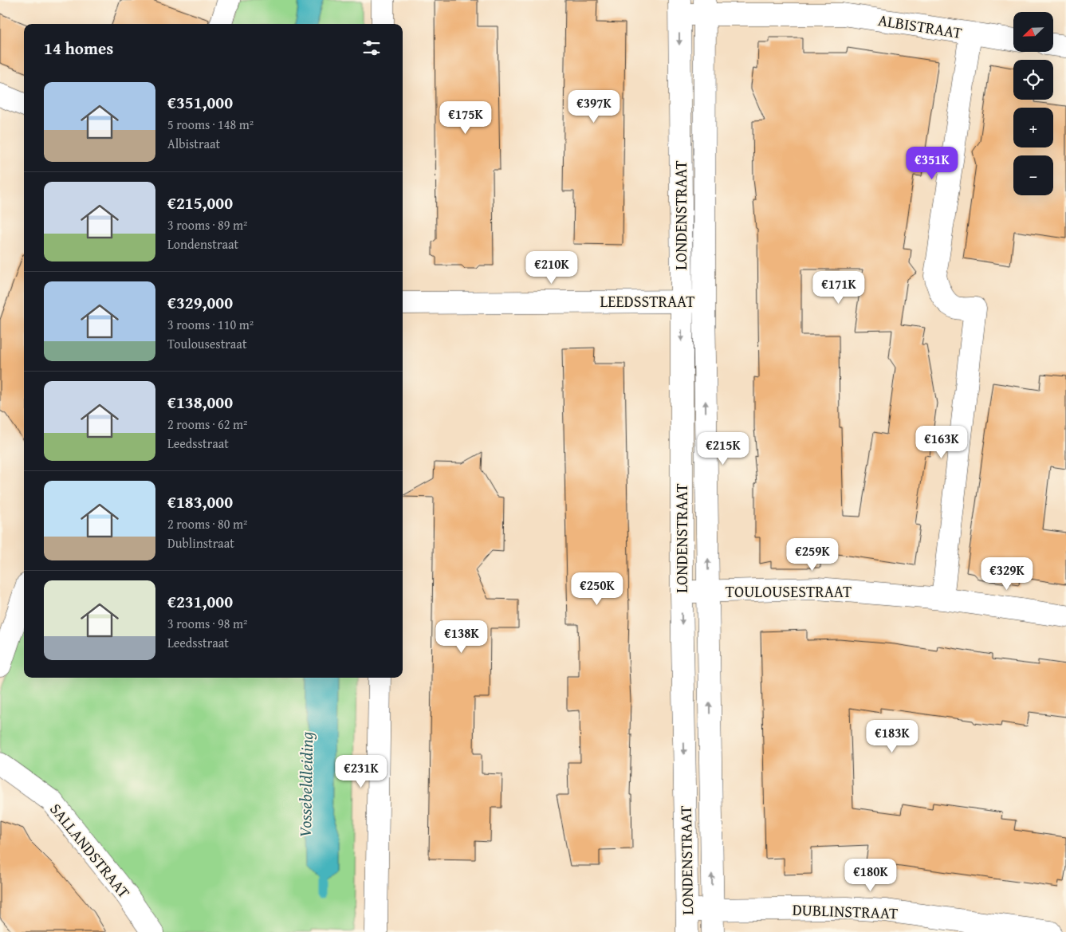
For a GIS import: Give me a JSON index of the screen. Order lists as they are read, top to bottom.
{
  "streets": {
    "street": [
      "ALBISTRAAT",
      "LONDENSTRAAT",
      "LEEDSSTRAAT",
      "TOULOUSESTRAAT",
      "SALLANDSTRAAT",
      "DUBLINSTRAAT"
    ]
  },
  "crossings": [
    ["ALBISTRAAT", "LONDENSTRAAT"],
    ["ALBISTRAAT", "TOULOUSESTRAAT"],
    ["LONDENSTRAAT", "LEEDSSTRAAT"],
    ["LONDENSTRAAT", "TOULOUSESTRAAT"],
    ["LONDENSTRAAT", "DUBLINSTRAAT"]
  ],
  "water": ["Vossebeldleiding"],
  "north": "bottom left",
  "page": {
    "map_buttons": ["+", "−"],
    "heading": "14 homes",
    "list": [
      {
        "name": "€351,000",
        "note": "5 rooms · 148 m² · Albistraat"
      },
      {
        "name": "€215,000",
        "note": "3 rooms · 89 m² · Londenstraat"
      },
      {
        "name": "€329,000",
        "note": "3 rooms · 110 m² · Toulousestraat"
      },
      {
        "name": "€138,000",
        "note": "2 rooms · 62 m² · Leedsstraat"
      },
      {
        "name": "€183,000",
        "note": "2 rooms · 80 m² · Dublinstraat"
      },
      {
        "name": "€231,000",
        "note": "3 rooms · 98 m² · Leedsstraat"
      }
    ],
    "price": [
      "€397K",
      "€175K",
      "€351K",
      "€210K",
      "€171K",
      "€163K",
      "€215K",
      "€259K",
      "€329K",
      "€250K",
      "€138K",
      "€183K",
      "€231K",
      "€180K"
    ]
  }
}
